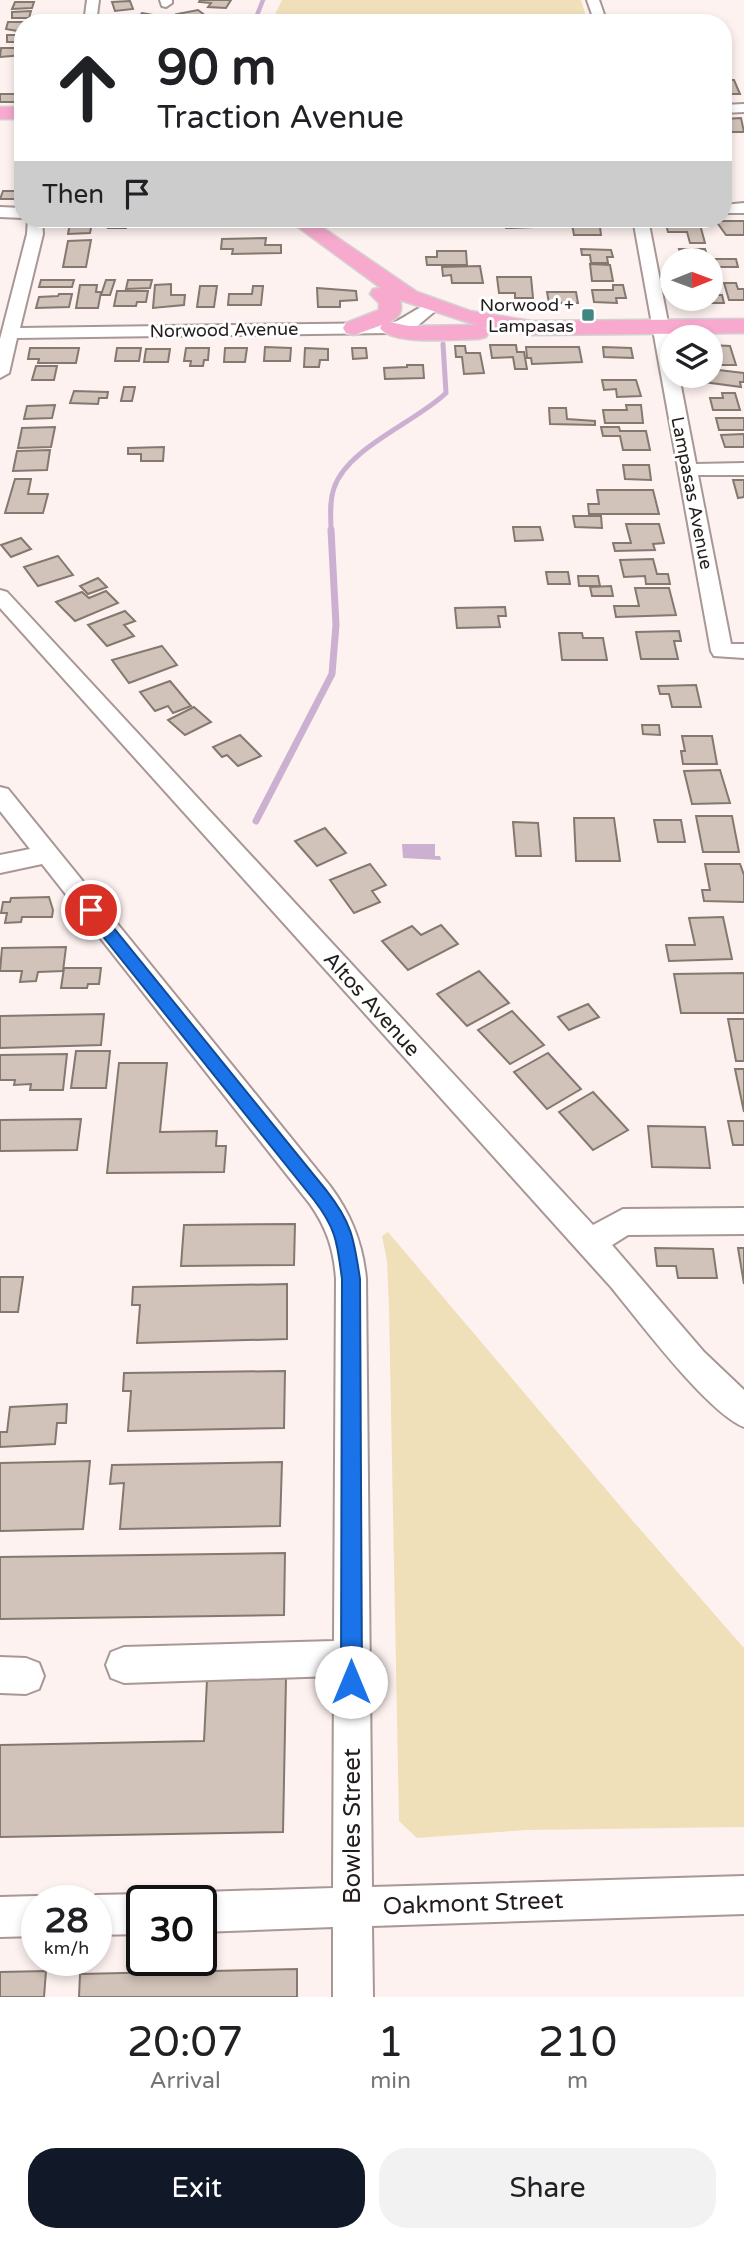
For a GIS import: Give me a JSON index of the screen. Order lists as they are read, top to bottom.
{
  "streets": {
    "street": [
      "Norwood Avenue",
      "Lampasas Avenue",
      "Altos Avenue",
      "Bowles Street",
      "Oakmont Street"
    ]
  },
  "crossings": [
    ["Bowles Street", "Oakmont Street"]
  ],
  "places": {
    "transit": ["Norwood + Lampasas"]
  },
  "north": "right",
  "page": {
    "turn": ["90 m", "Traction Avenue"],
    "then": "Then",
    "speed": "28 km/h",
    "limit": "30",
    "eta": [
      "20:07",
      "Arrival",
      "1",
      "min",
      "210",
      "m"
    ],
    "buttons": ["Exit", "Share"]
  }
}
